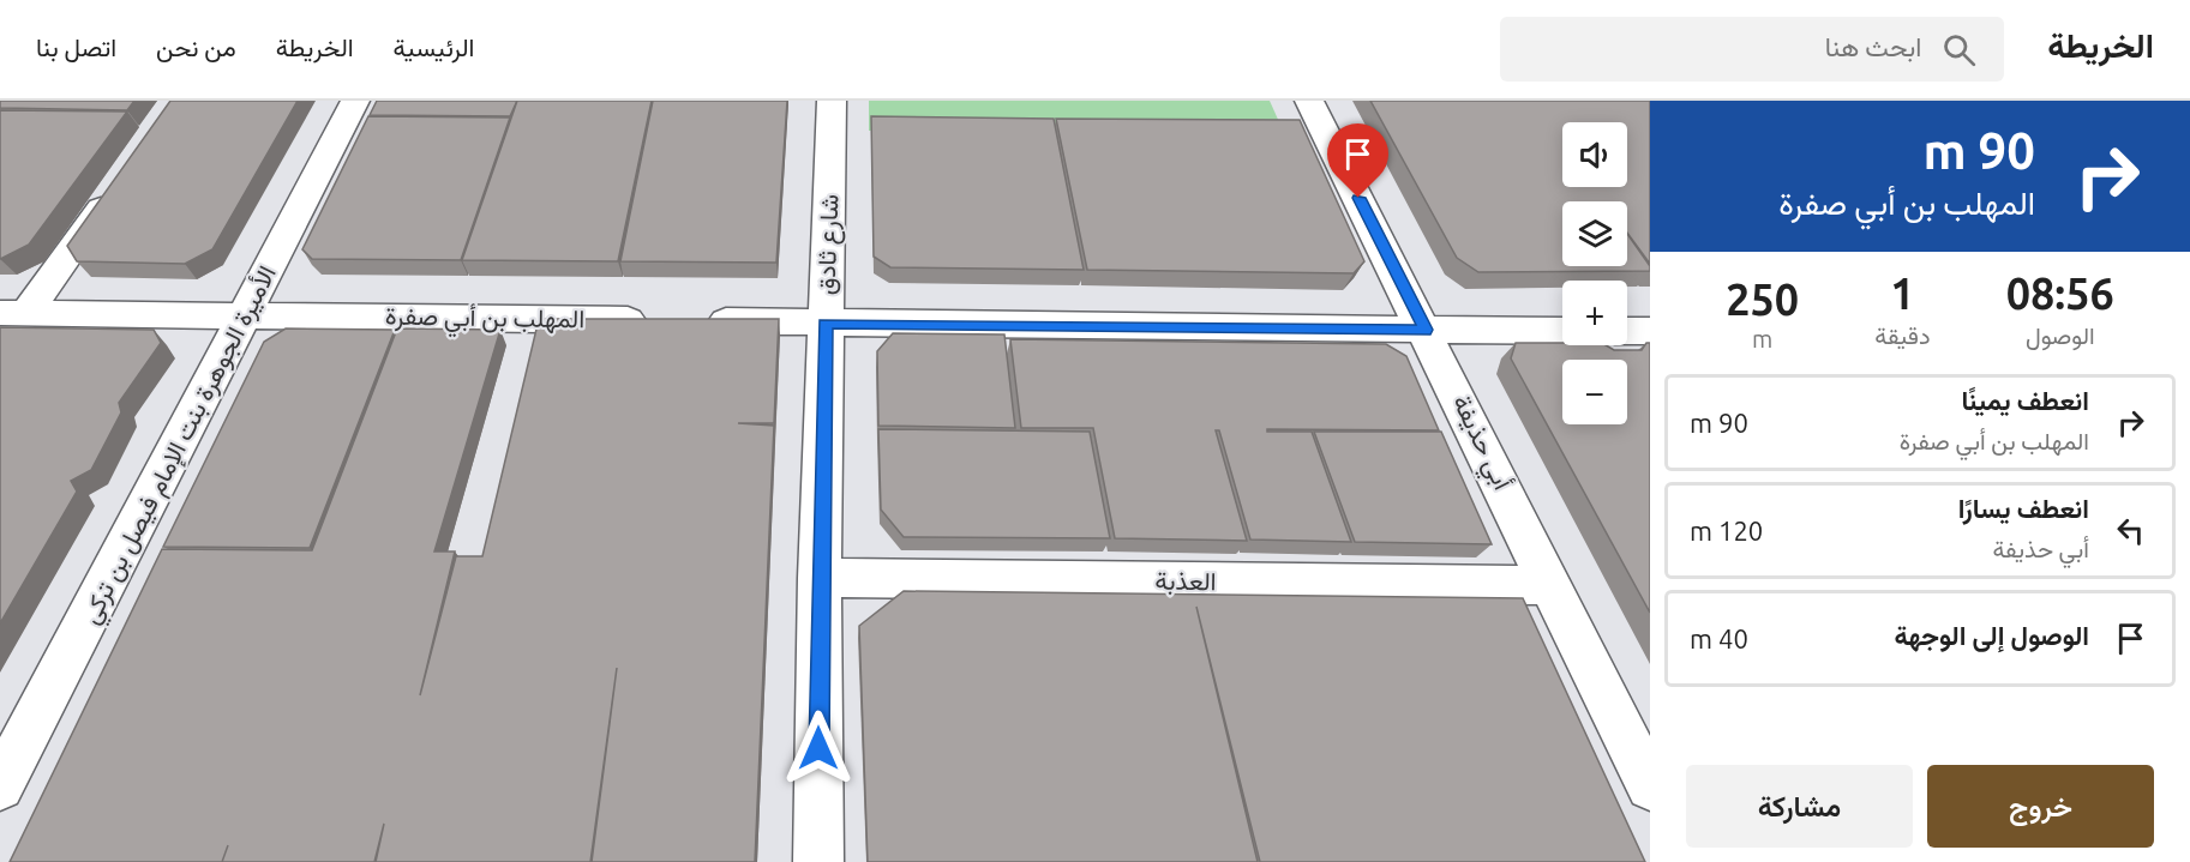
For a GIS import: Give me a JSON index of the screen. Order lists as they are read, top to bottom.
{
  "streets": {
    "street": [
      "شارع ثادق",
      "المهلب بن أبي صفرة",
      "أبي حذيفة",
      "الأميرة الجوهرة بنت الإمام فيصل بن تركي",
      "العذبة"
    ]
  },
  "crossings": [
    ["شارع ثادق", "المهلب بن أبي صفرة"],
    ["شارع ثادق", "العذبة"],
    ["المهلب بن أبي صفرة", "أبي حذيفة"],
    ["المهلب بن أبي صفرة", "الأميرة الجوهرة بنت الإمام فيصل بن تركي"],
    ["أبي حذيفة", "العذبة"]
  ],
  "page": {
    "header": "الخريطة",
    "search": "ابحث هنا",
    "nav": [
      "الرئيسية",
      "الخريطة",
      "من نحن",
      "اتصل بنا"
    ],
    "turn": ["90 m", "المهلب بن أبي صفرة"],
    "map_buttons": ["+", "−"],
    "eta": [
      "08:56",
      "الوصول",
      "1",
      "دقيقة",
      "250",
      "m"
    ],
    "list": [
      {
        "name": "انعطف يمينًا",
        "note": "المهلب بن أبي صفرة",
        "value": "90 m"
      },
      {
        "name": "انعطف يسارًا",
        "note": "أبي حذيفة",
        "value": "120 m"
      },
      {
        "name": "الوصول إلى الوجهة",
        "value": "40 m"
      }
    ],
    "buttons": ["خروج", "مشاركة"]
  }
}
